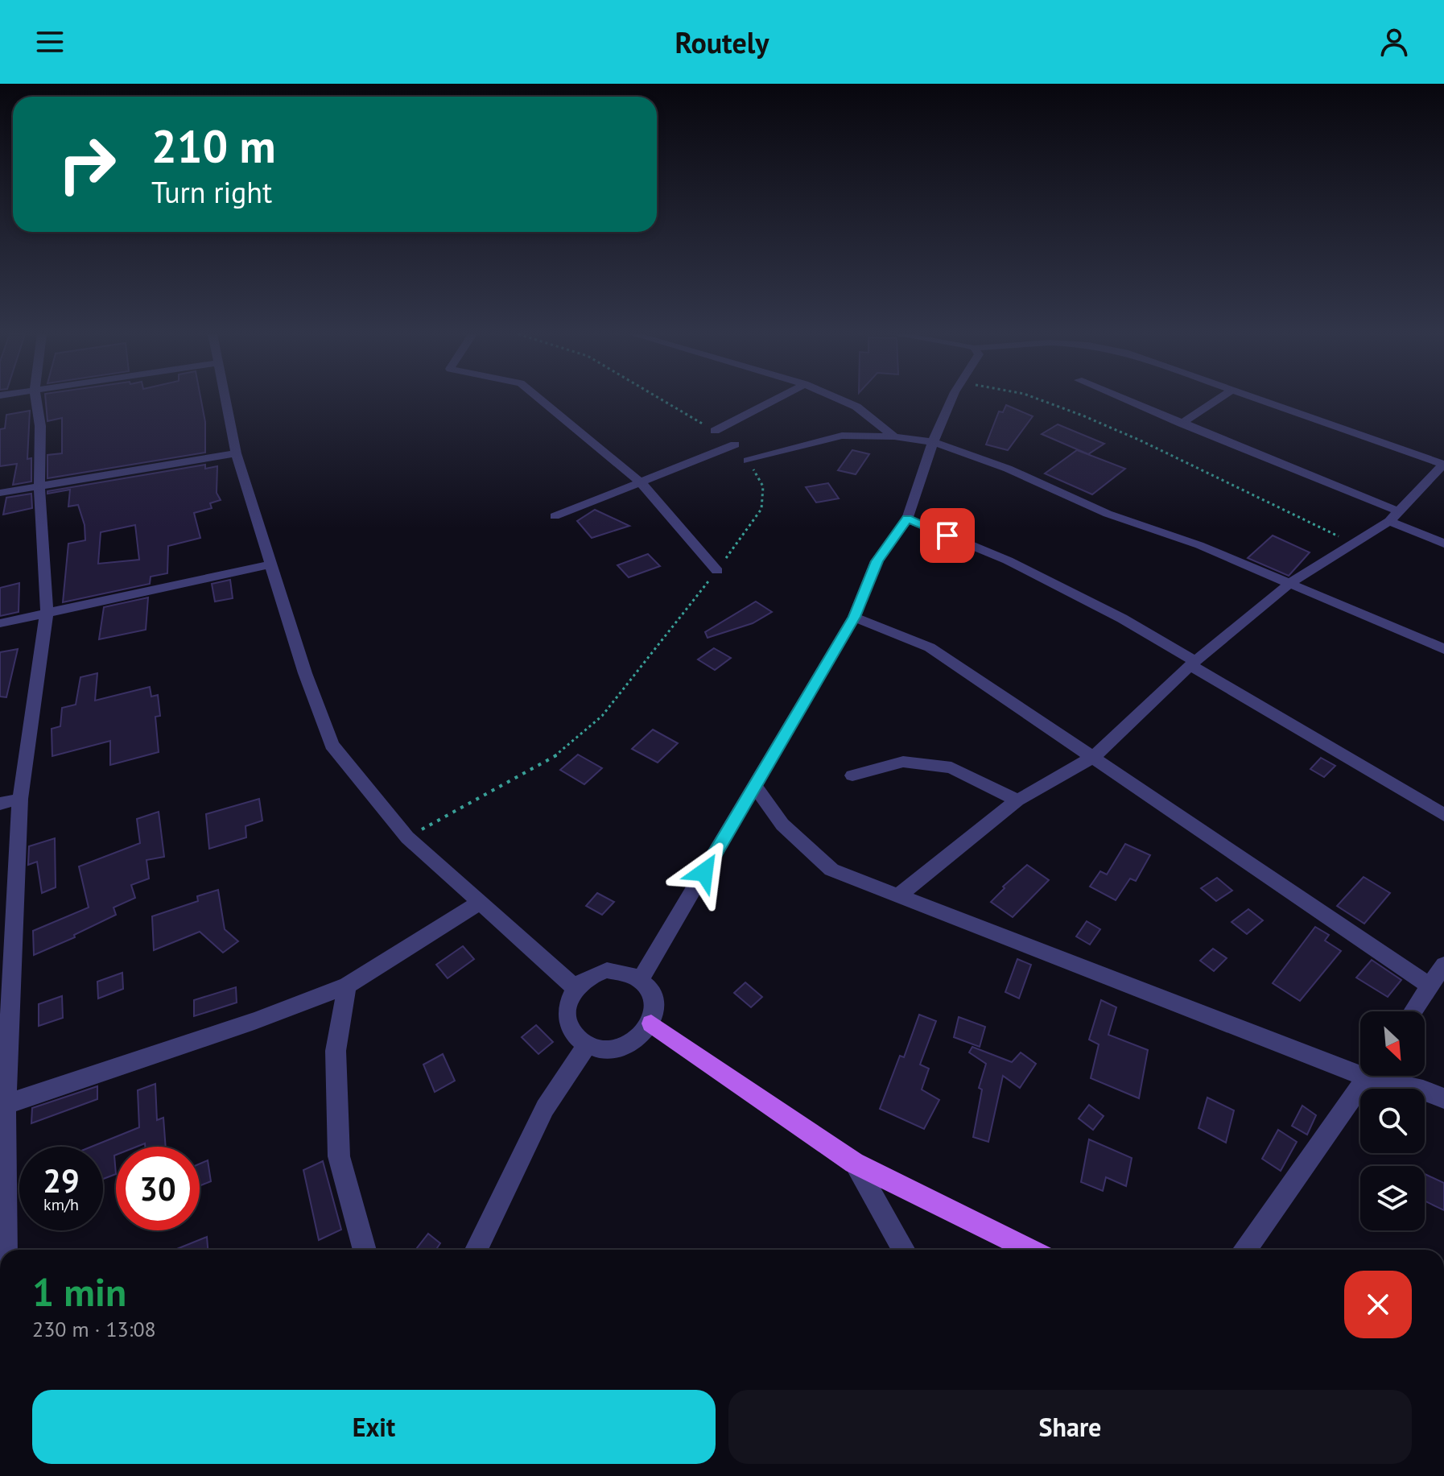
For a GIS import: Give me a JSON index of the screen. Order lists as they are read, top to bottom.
{
  "north": "bottom right",
  "page": {
    "header": "Routely",
    "turn": ["210 m", "Turn right"],
    "speed": "29 km/h",
    "limit": "30",
    "heading": ["1 min", "230 m · 13:08"],
    "buttons": ["Exit", "Share"]
  }
}
